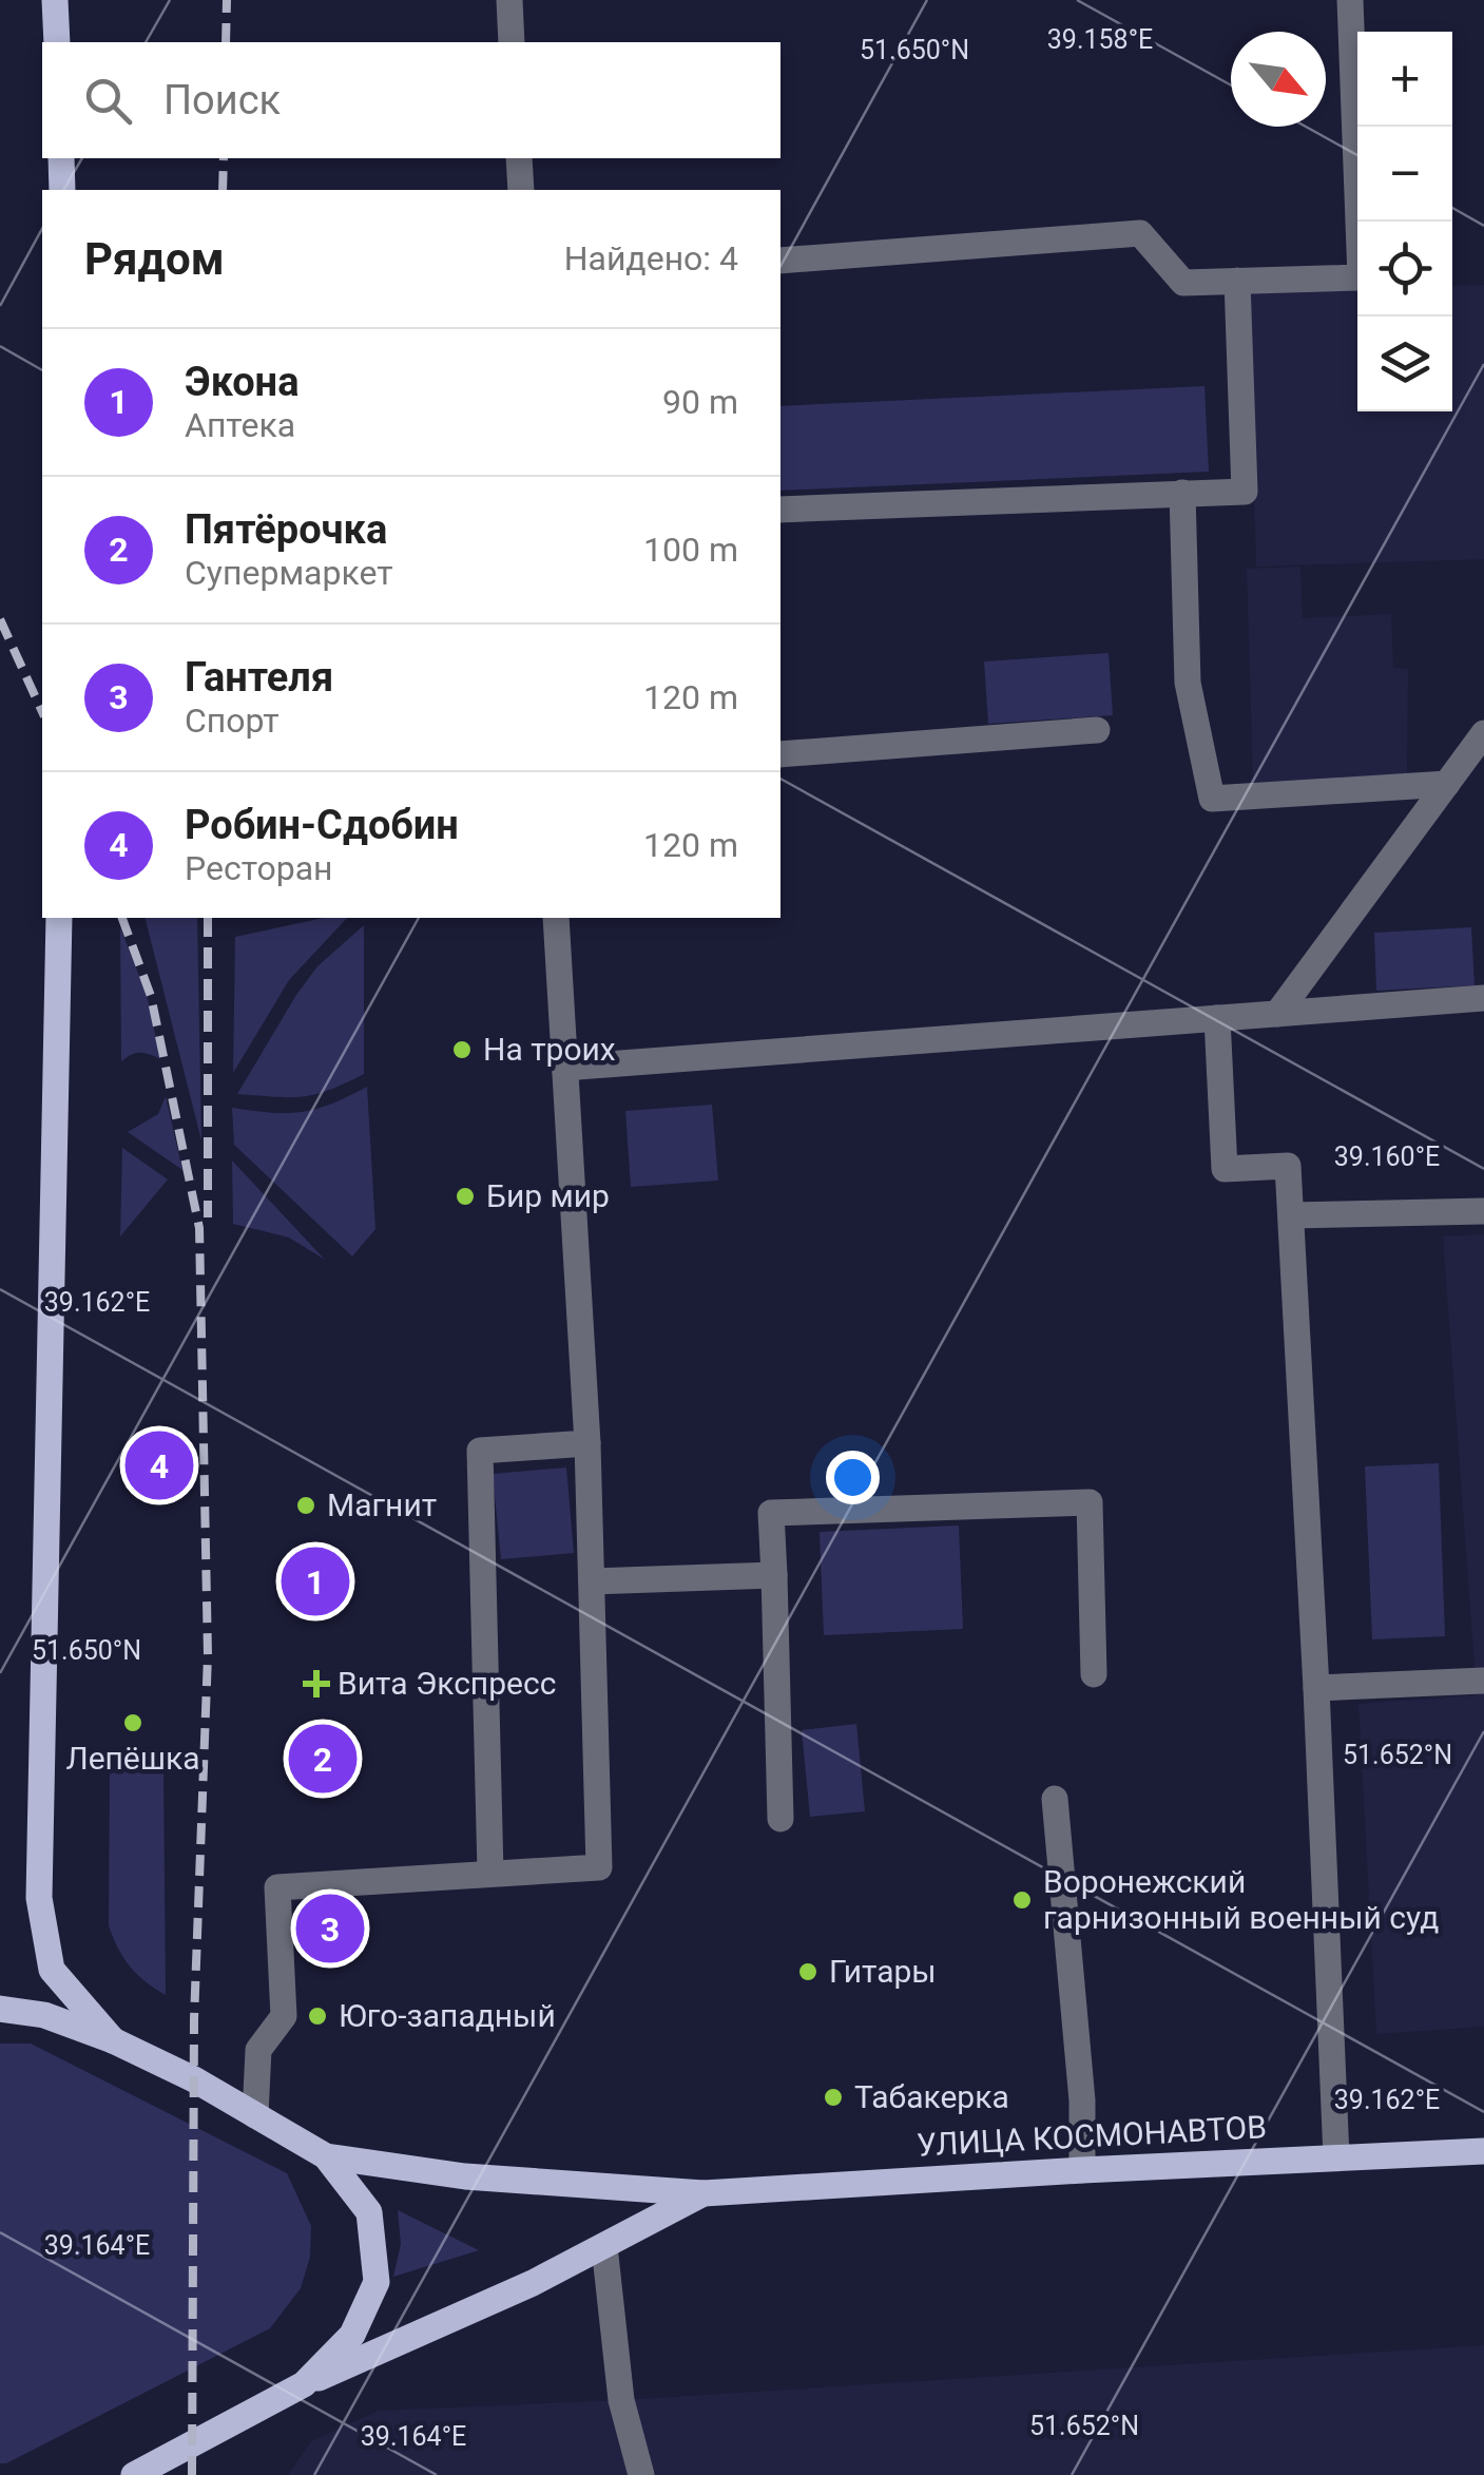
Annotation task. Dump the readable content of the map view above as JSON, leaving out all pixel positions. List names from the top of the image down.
{
  "streets": {
    "main road": ["УЛИЦА КОСМОНАВТОВ"]
  },
  "places": {
    "other": [
      "На троих",
      "Бир мир",
      "Магнит",
      "Лепёшка",
      "Воронежский гарнизонный военный суд",
      "Гитары",
      "Юго-западный",
      "Табакерка"
    ],
    "health": ["Вита Экспресс"]
  },
  "north": "bottom right",
  "page": {
    "map_buttons": ["+", "−"],
    "search": "Поиск",
    "heading": ["Рядом", "Найдено: 4"],
    "list": [
      {
        "mark": "1",
        "name": "Экона",
        "note": "Аптека",
        "value": "90 m"
      },
      {
        "mark": "2",
        "name": "Пятёрочка",
        "note": "Супермаркет",
        "value": "100 m"
      },
      {
        "mark": "3",
        "name": "Гантеля",
        "note": "Спорт",
        "value": "120 m"
      },
      {
        "mark": "4",
        "name": "Робин-Сдобин",
        "note": "Ресторан",
        "value": "120 m"
      }
    ],
    "pins": [
      "4",
      "1",
      "2",
      "3"
    ]
  },
  "coordinates": [
    "39.158°E",
    "51.650°N",
    "39.160°E",
    "39.162°E",
    "51.652°N",
    "39.164°E"
  ]
}
